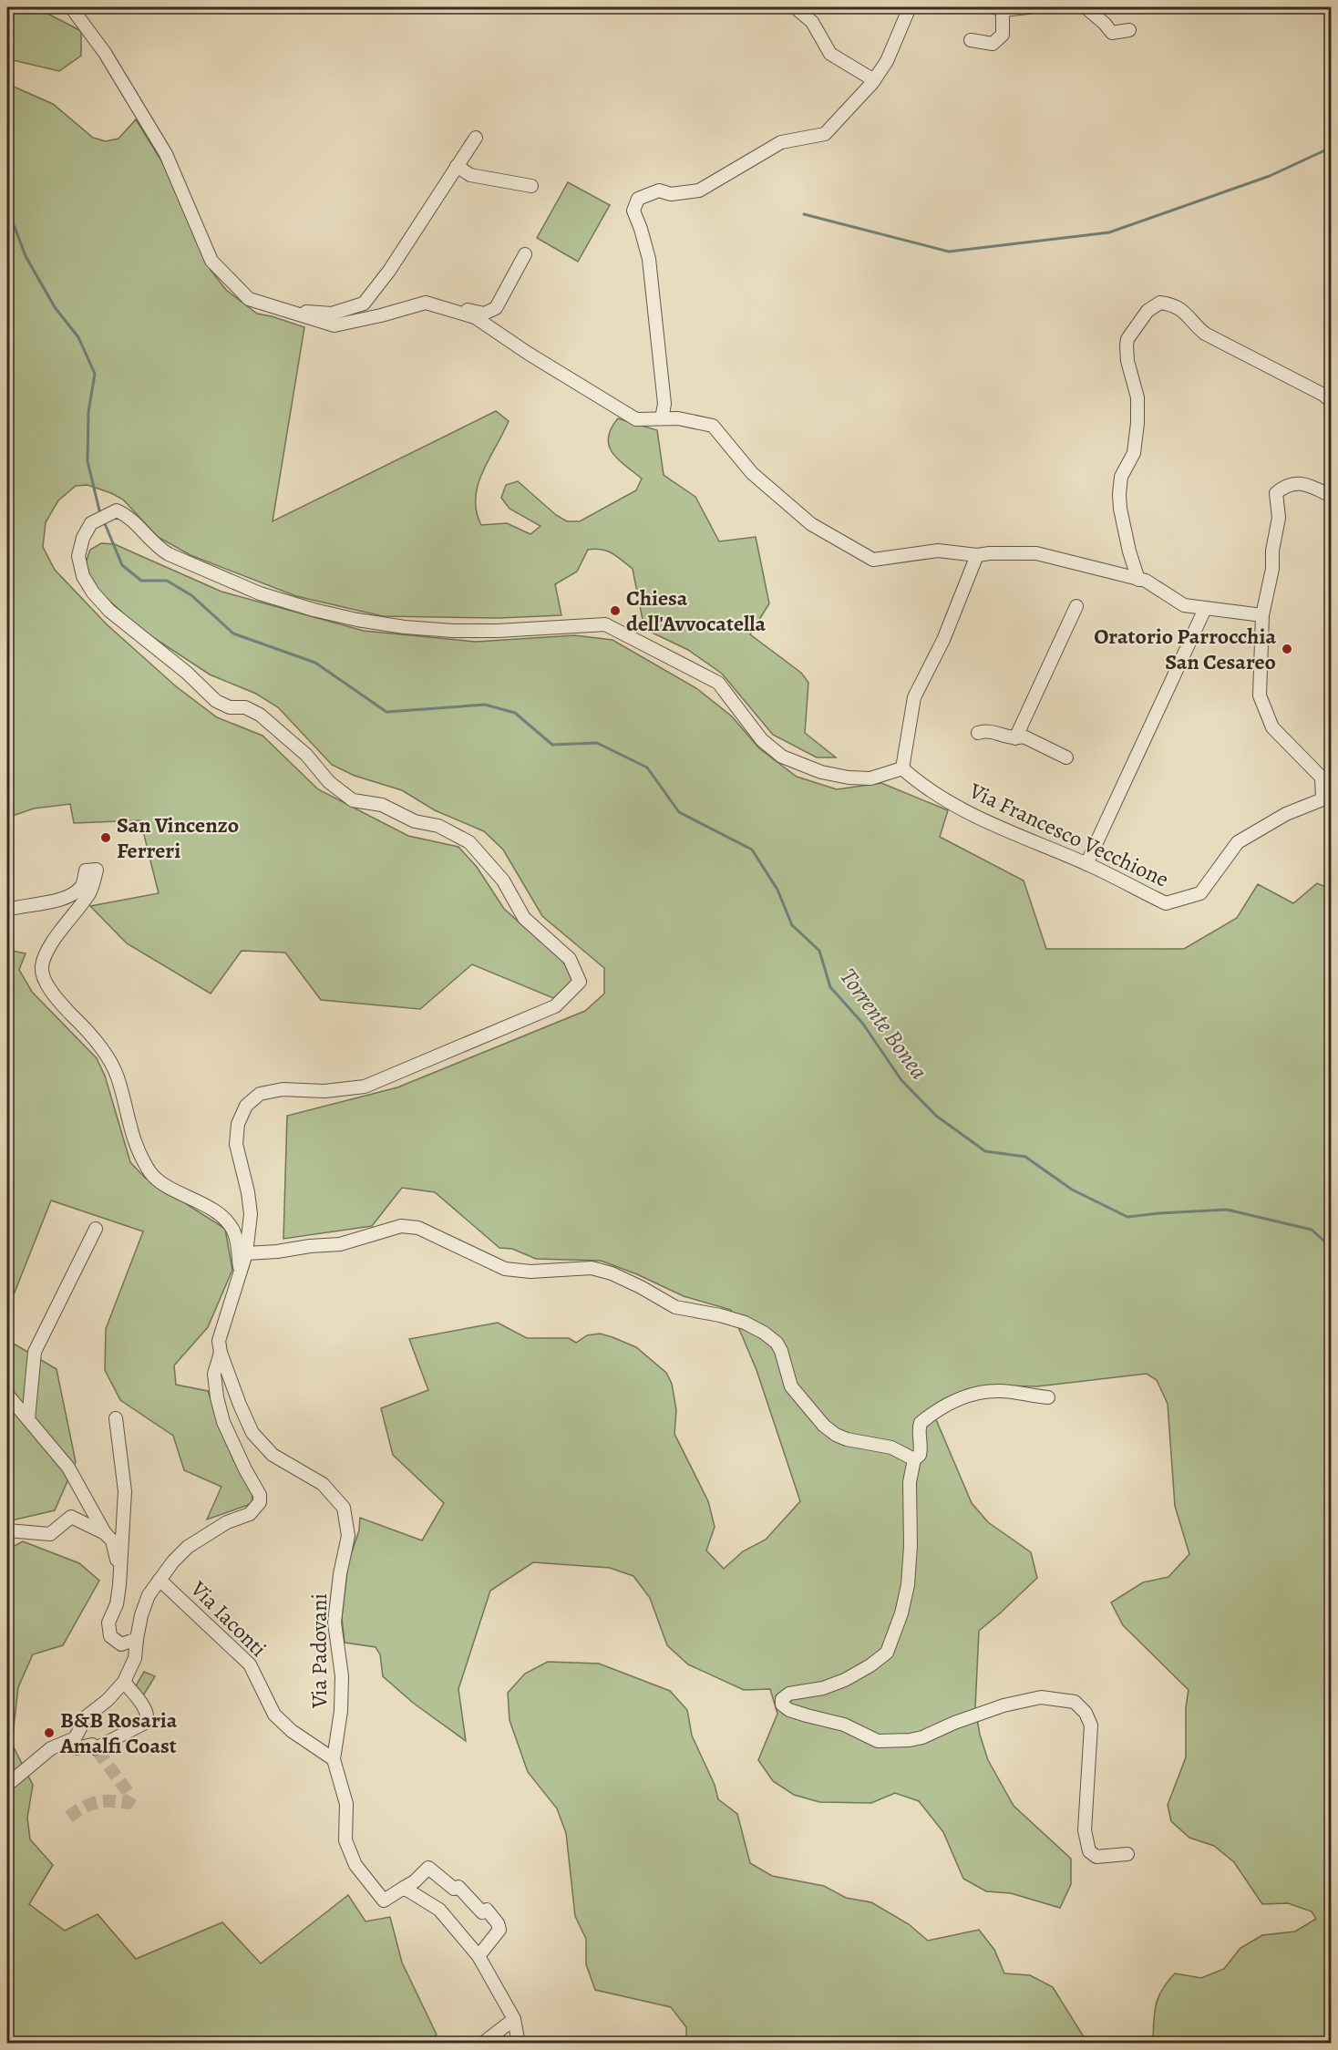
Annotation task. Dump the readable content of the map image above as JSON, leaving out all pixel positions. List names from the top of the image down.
{
  "streets": {
    "street": ["Via Francesco Vecchione", "Via Iaconti", "Via Padovani"]
  },
  "crossings": [
    ["Via Francesco Vecchione", "Via Padovani"],
    ["Via Iaconti", "Via Padovani"]
  ],
  "water": ["Torrente Bonea"],
  "places": [
    "Chiesa dell'Avvocatella",
    "Oratorio Parrocchia San Cesareo",
    "San Vincenzo Ferreri",
    "B&B Rosaria Amalfi Coast"
  ]
}
